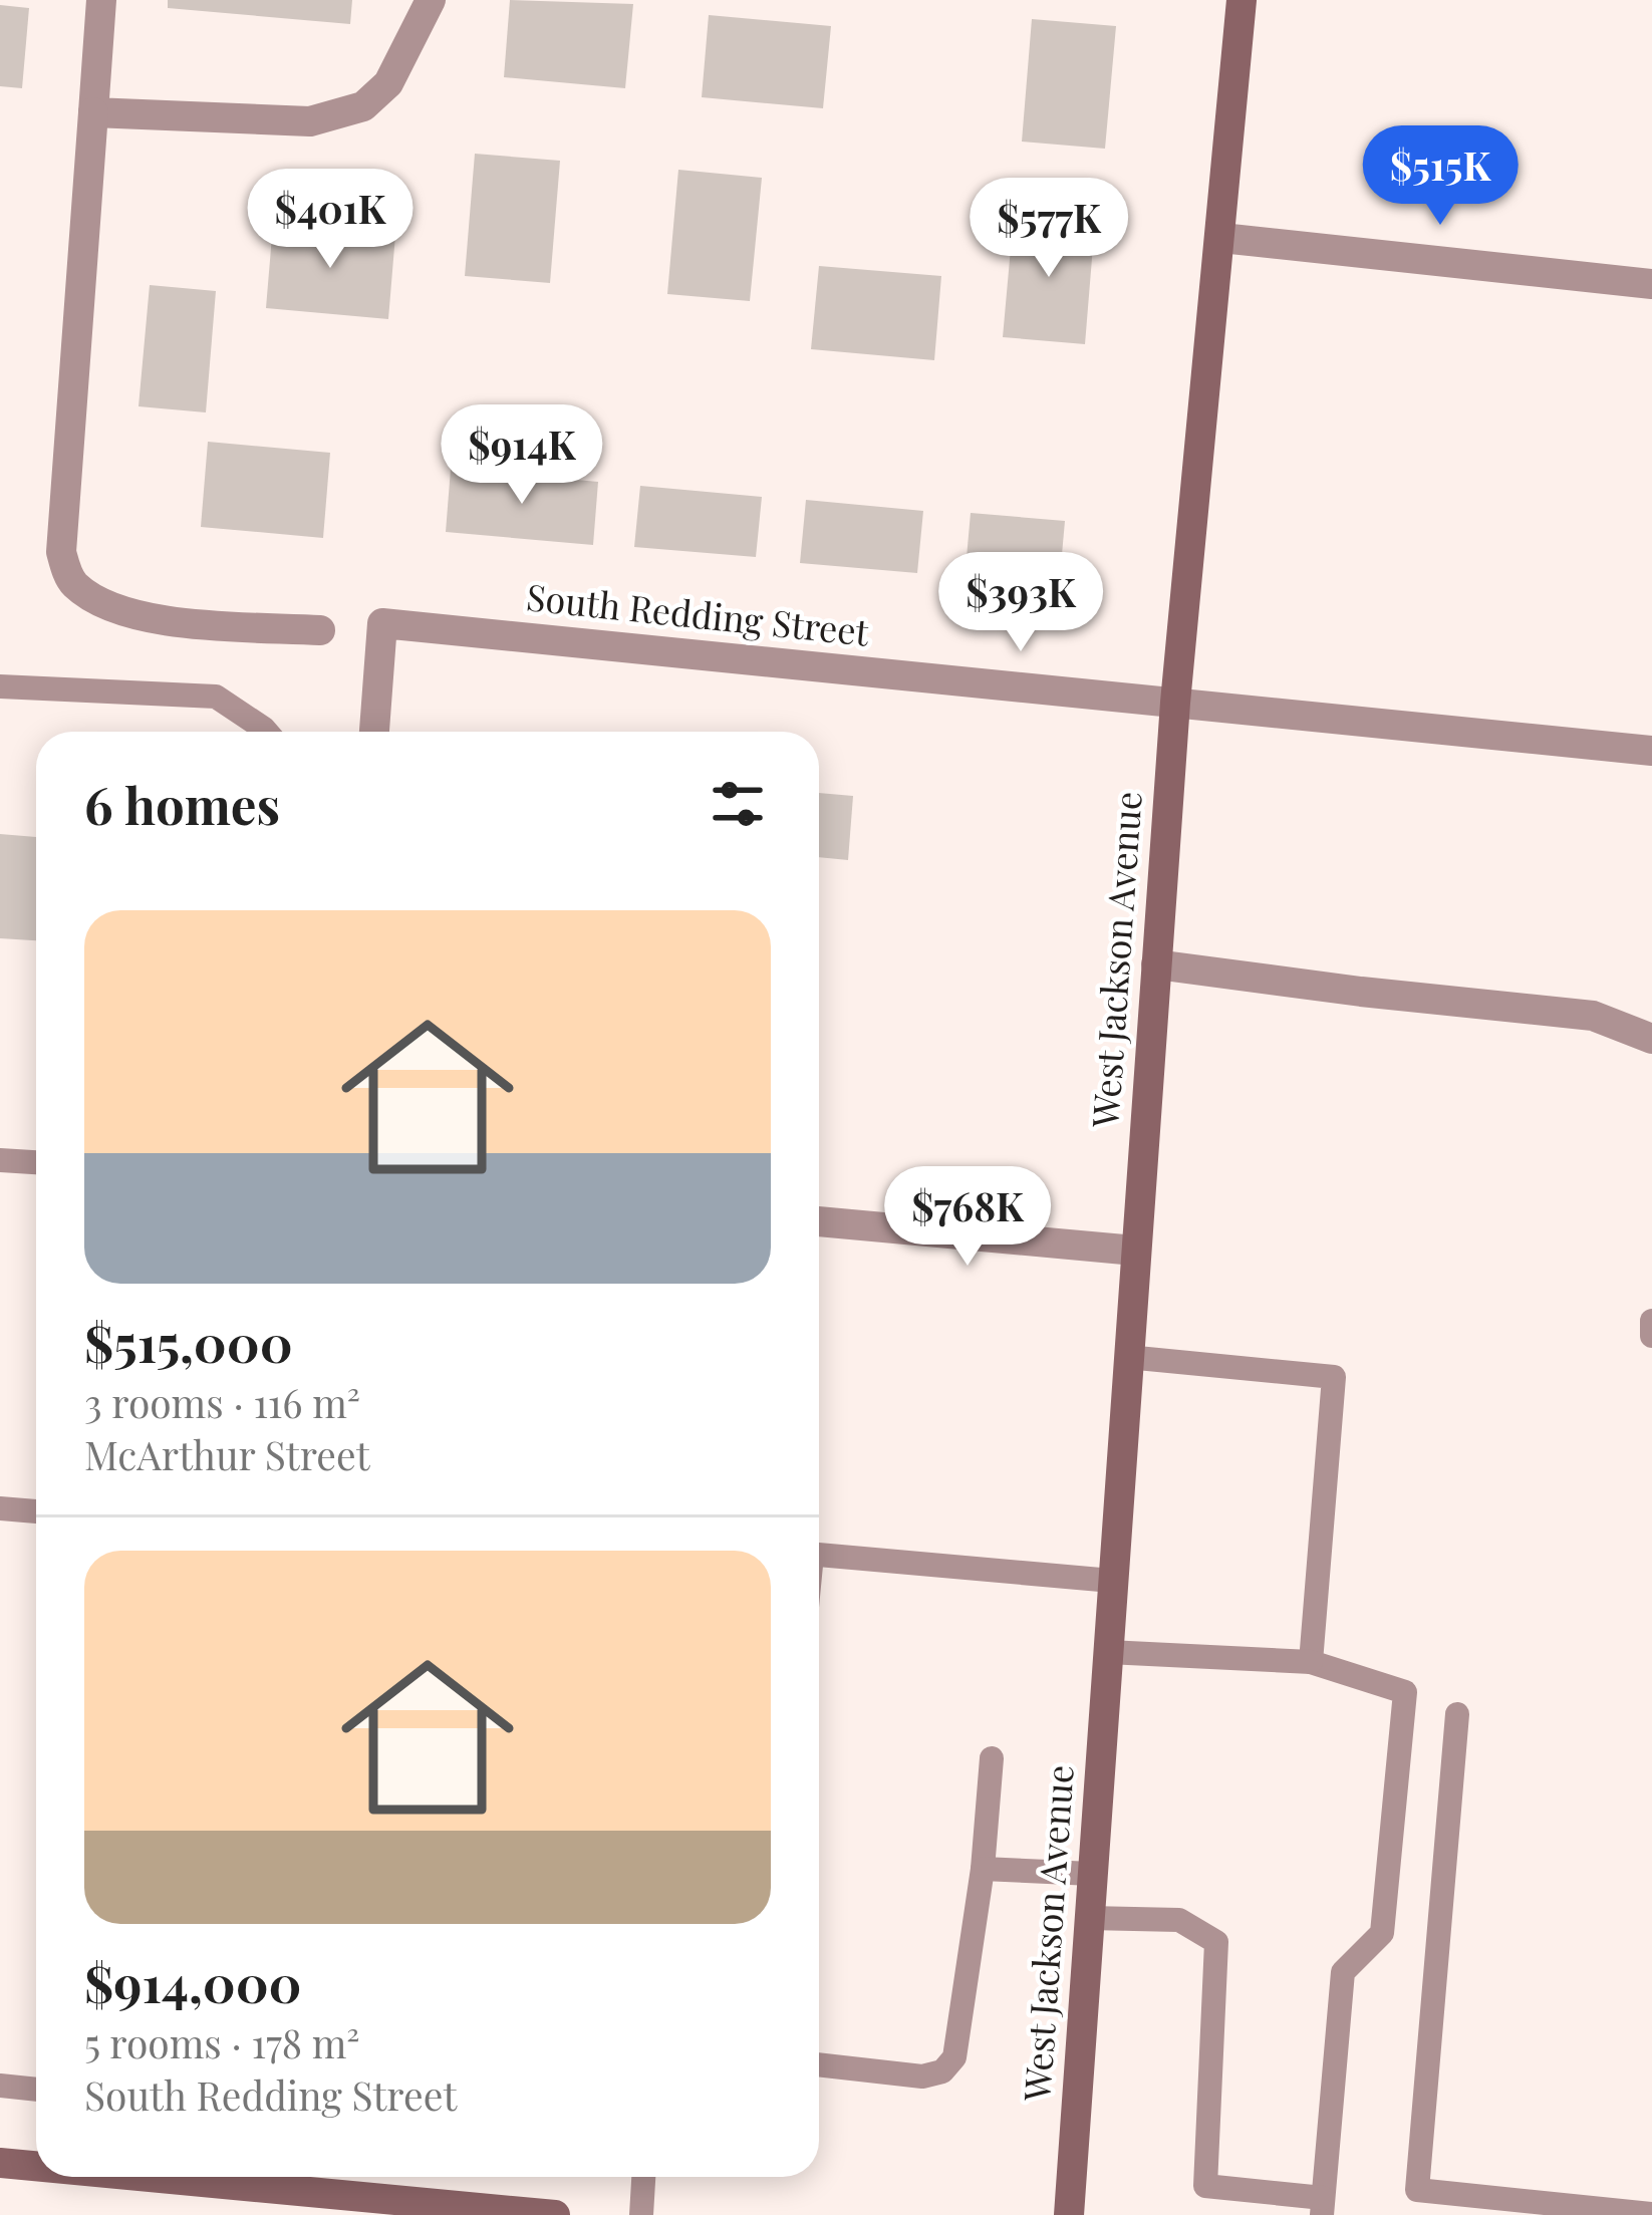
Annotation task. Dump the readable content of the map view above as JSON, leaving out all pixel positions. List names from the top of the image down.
{
  "streets": {
    "street": ["South Redding Street", "West Jackson Avenue"]
  },
  "crossings": [
    ["South Redding Street", "West Jackson Avenue"]
  ],
  "page": {
    "price": [
      "$515K",
      "$401K",
      "$577K",
      "$914K",
      "$393K",
      "$768K"
    ],
    "heading": "6 homes",
    "list": [
      {
        "name": "$515,000",
        "note": "3 rooms · 116 m² · McArthur Street"
      },
      {
        "name": "$914,000",
        "note": "5 rooms · 178 m² · South Redding Street"
      }
    ]
  }
}
